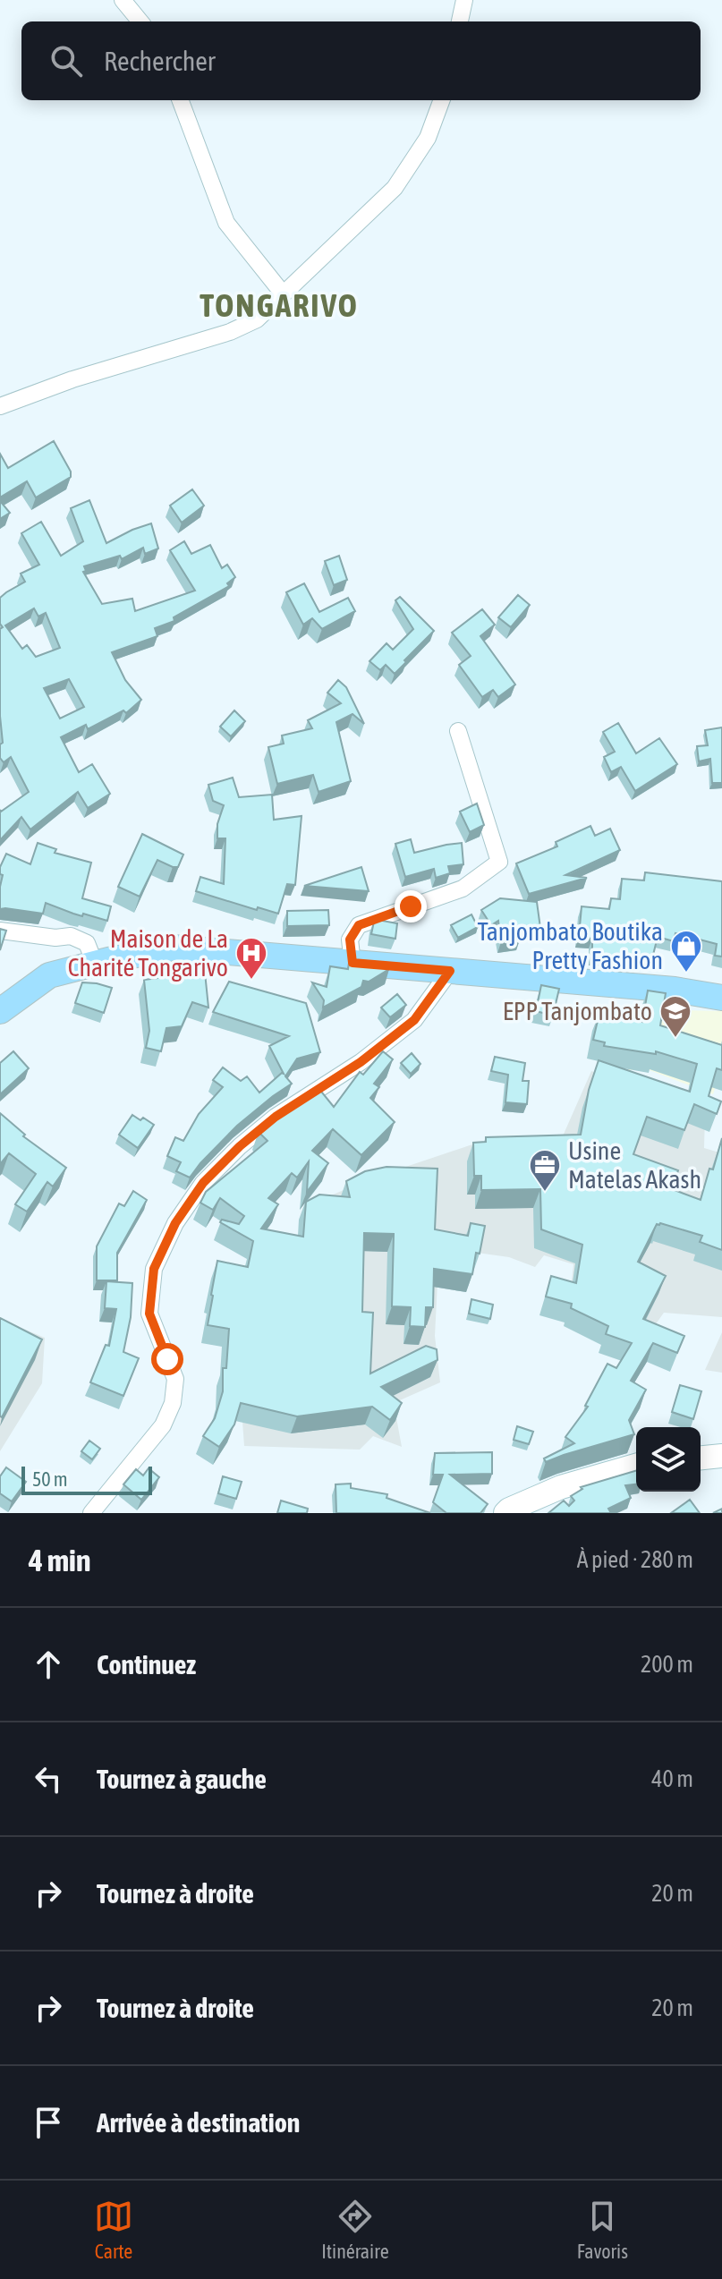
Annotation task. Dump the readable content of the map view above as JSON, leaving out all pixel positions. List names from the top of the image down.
{
  "districts": ["TONGARIVO"],
  "places": {
    "shop": ["Tanjombato Boutika Pretty Fashion"],
    "hospital": ["Maison de La Charité Tongarivo"],
    "school or university": ["EPP Tanjombato"],
    "office": ["Usine Matelas Akash"]
  },
  "scale_bar": "50 m",
  "page": {
    "search": "Rechercher",
    "scale": "50 m",
    "heading": ["4 min", "À pied · 280 m"],
    "list": [
      ["Continuez", "200 m"],
      ["Tournez à gauche", "40 m"],
      ["Tournez à droite", "20 m"],
      ["Tournez à droite", "20 m"],
      "Arrivée à destination"
    ],
    "nav": ["Carte", "Itinéraire", "Favoris"]
  }
}
